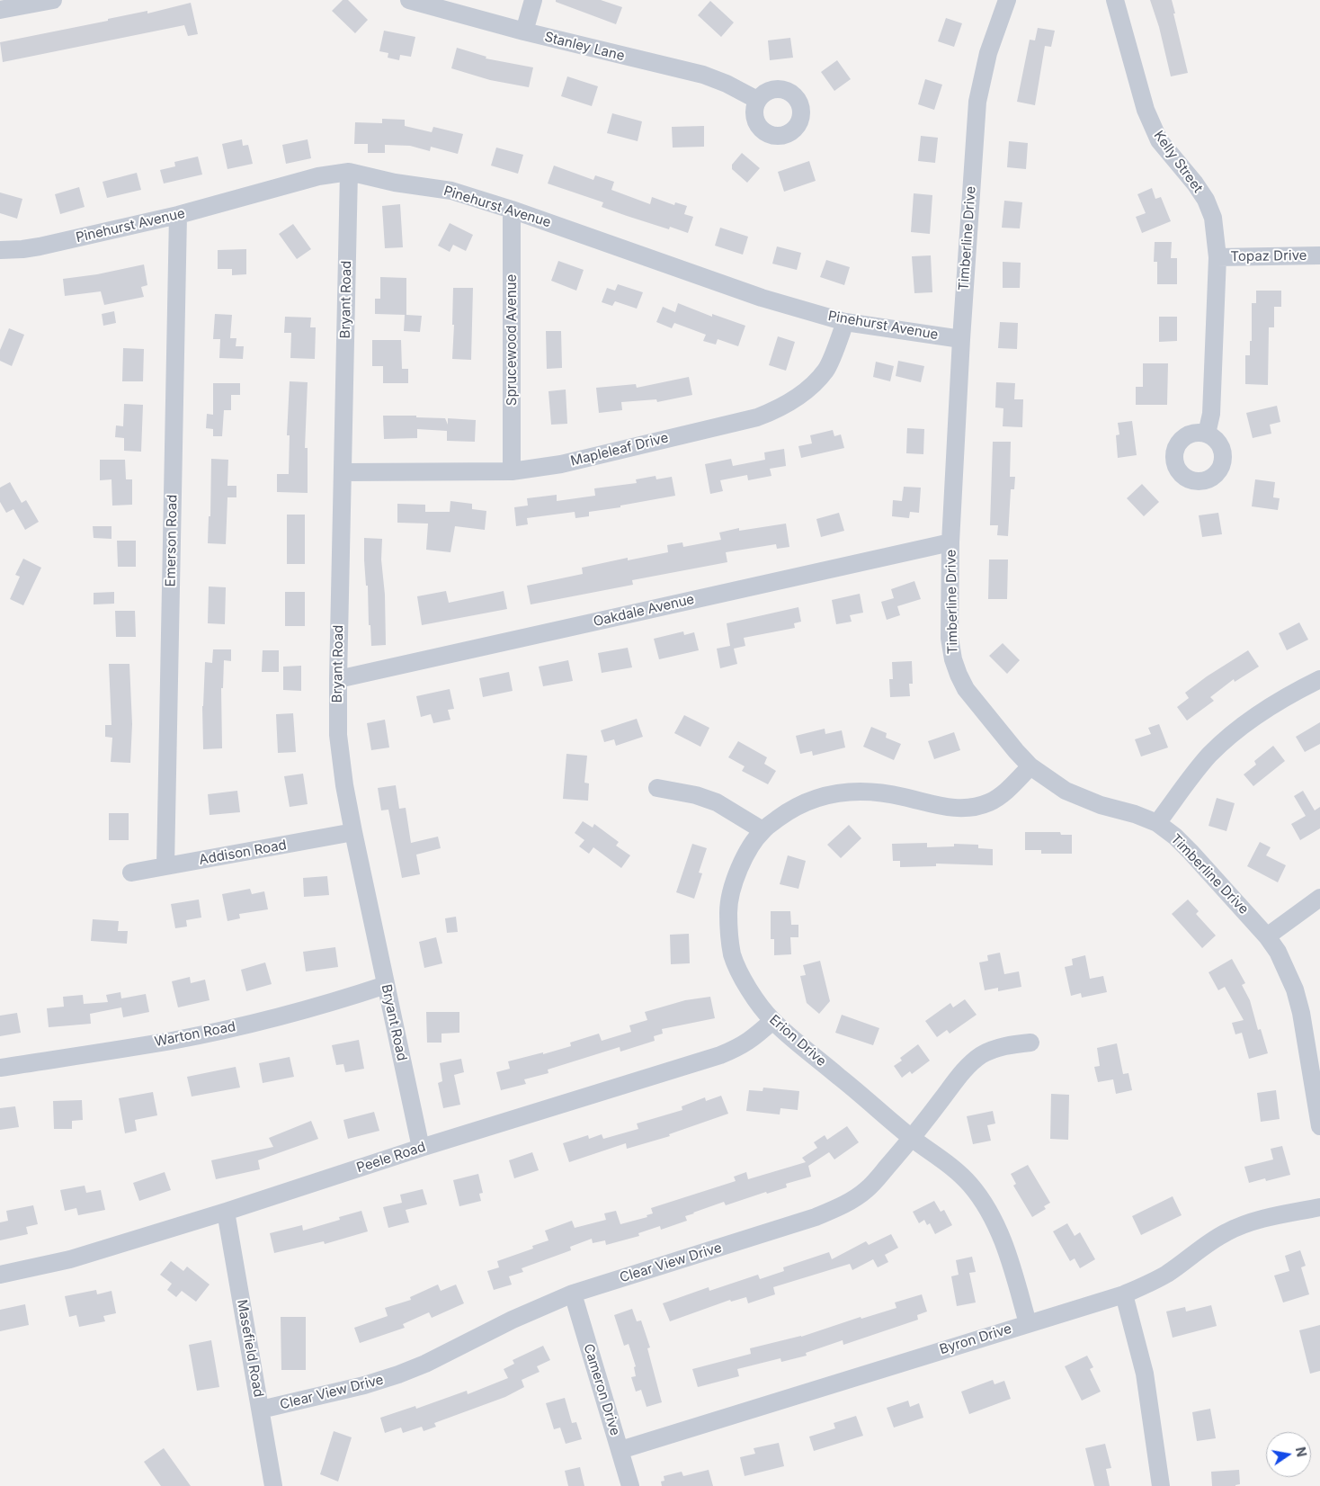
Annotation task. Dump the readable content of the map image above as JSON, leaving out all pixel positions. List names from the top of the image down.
{
  "streets": {
    "street": [
      "Stanley Lane",
      "Kelly Street",
      "Pinehurst Avenue",
      "Timberline Drive",
      "Topaz Drive",
      "Bryant Road",
      "Sprucewood Avenue",
      "Mapleleaf Drive",
      "Emerson Road",
      "Oakdale Avenue",
      "Addison Road",
      "Warton Road",
      "Erion Drive",
      "Peele Road",
      "Clear View Drive",
      "Byron Drive",
      "Masefield Road",
      "Cameron Drive"
    ]
  },
  "crossings": [
    ["Kelly Street", "Topaz Drive"],
    ["Pinehurst Avenue", "Timberline Drive"],
    ["Pinehurst Avenue", "Bryant Road"],
    ["Pinehurst Avenue", "Sprucewood Avenue"],
    ["Pinehurst Avenue", "Mapleleaf Drive"],
    ["Pinehurst Avenue", "Emerson Road"],
    ["Timberline Drive", "Oakdale Avenue"],
    ["Timberline Drive", "Erion Drive"],
    ["Bryant Road", "Mapleleaf Drive"],
    ["Bryant Road", "Oakdale Avenue"],
    ["Bryant Road", "Addison Road"],
    ["Bryant Road", "Warton Road"],
    ["Bryant Road", "Peele Road"],
    ["Sprucewood Avenue", "Mapleleaf Drive"],
    ["Emerson Road", "Addison Road"],
    ["Erion Drive", "Peele Road"],
    ["Erion Drive", "Clear View Drive"],
    ["Erion Drive", "Byron Drive"],
    ["Peele Road", "Masefield Road"],
    ["Clear View Drive", "Masefield Road"],
    ["Clear View Drive", "Cameron Drive"],
    ["Byron Drive", "Cameron Drive"]
  ],
  "north": "right"
}
